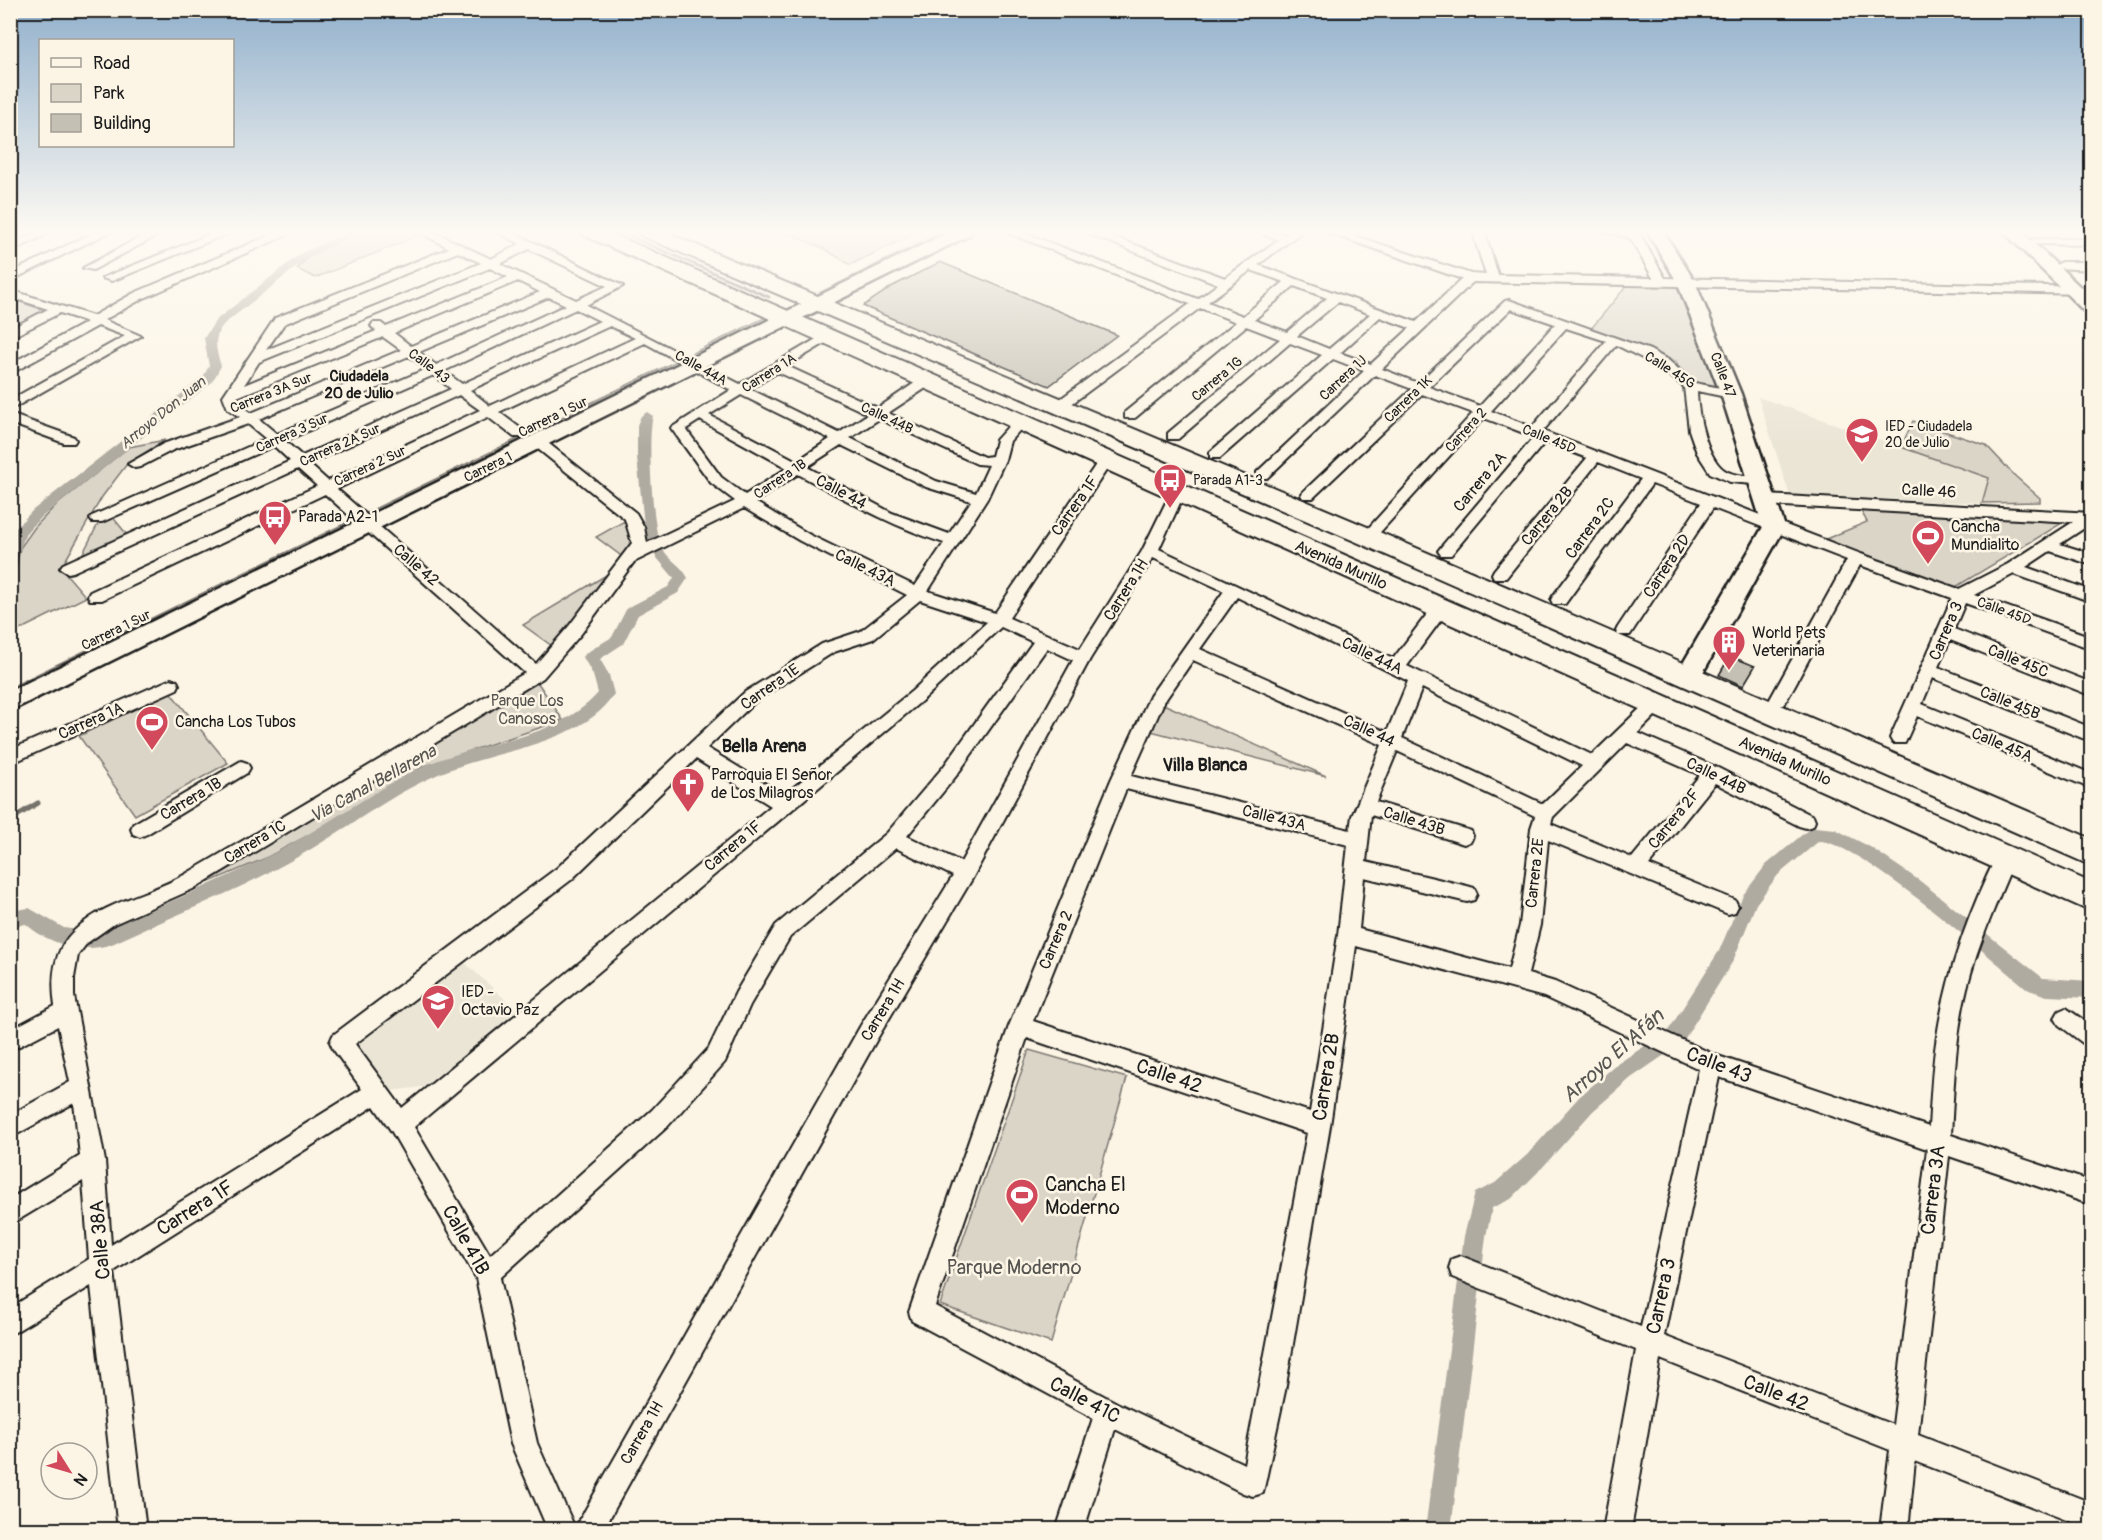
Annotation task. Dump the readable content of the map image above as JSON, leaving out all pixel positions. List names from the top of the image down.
{
  "streets": {
    "main road": ["Avenida Murillo"],
    "street": [
      "Calle 43",
      "Calle 44A",
      "Calle 45G",
      "Carrera 1A",
      "Calle 47",
      "Carrera 1J",
      "Carrera 1G",
      "Carrera 3A Sur",
      "Carrera 1K",
      "Carrera 1 Sur",
      "Calle 44B",
      "Carrera 2",
      "Carrera 3 Sur",
      "Calle 45D",
      "Carrera 2A Sur",
      "Carrera 2 Sur",
      "Carrera 1",
      "Carrera 1B",
      "Carrera 2A",
      "Calle 46",
      "Calle 44",
      "Carrera 1F",
      "Carrera 2B",
      "Carrera 2C",
      "Calle 42",
      "Carrera 2D",
      "Calle 43A",
      "Carrera 1H",
      "Carrera 3",
      "Calle 45C",
      "Carrera 1E",
      "Calle 45B",
      "Calle 45A",
      "Carrera 2F",
      "Calle 43B",
      "Carrera 1C",
      "Carrera 2E",
      "Carrera 3A",
      "Calle 38A",
      "Calle 41B",
      "Calle 41C"
    ]
  },
  "crossings": [
    ["Calle 43", "Carrera 3A Sur"],
    ["Calle 43", "Carrera 3 Sur"],
    ["Calle 43", "Carrera 2A Sur"],
    ["Calle 43", "Carrera 2 Sur"],
    ["Calle 43", "Carrera 1"],
    ["Calle 43", "Carrera 1B"],
    ["Calle 43", "Carrera 2B"],
    ["Calle 43", "Carrera 3"],
    ["Calle 43", "Carrera 1C"],
    ["Calle 43", "Carrera 2E"],
    ["Calle 43", "Carrera 3A"],
    ["Calle 44A", "Carrera 1A"],
    ["Calle 44A", "Carrera 2"],
    ["Calle 44A", "Carrera 3 Sur"],
    ["Calle 44A", "Carrera 2A Sur"],
    ["Calle 44A", "Carrera 2 Sur"],
    ["Calle 44A", "Carrera 1"],
    ["Calle 44A", "Carrera 1B"],
    ["Calle 44A", "Carrera 2B"],
    ["Calle 44A", "Carrera 1H"],
    ["Calle 44A", "Carrera 1E"],
    ["Calle 45G", "Calle 47"],
    ["Calle 45G", "Carrera 1K"],
    ["Calle 45G", "Carrera 2"],
    ["Calle 45G", "Carrera 2A"],
    ["Calle 45G", "Calle 46"],
    ["Carrera 1A", "Calle 44B"],
    ["Carrera 1A", "Calle 44"],
    ["Carrera 1A", "Avenida Murillo"],
    ["Carrera 1A", "Calle 43A"],
    ["Calle 47", "Calle 45D"],
    ["Calle 47", "Calle 46"],
    ["Carrera 1J", "Calle 45D"],
    ["Carrera 1G", "Calle 45D"],
    ["Carrera 3A Sur", "Calle 42"],
    ["Carrera 1K", "Calle 45D"],
    ["Carrera 1 Sur", "Carrera 1"],
    ["Carrera 1 Sur", "Calle 42"],
    ["Calle 44B", "Carrera 1B"],
    ["Calle 44B", "Carrera 1E"],
    ["Calle 44B", "Carrera 2F"],
    ["Carrera 2", "Calle 45D"],
    ["Carrera 2", "Calle 44"],
    ["Carrera 2", "Calle 42"],
    ["Carrera 2", "Calle 43A"],
    ["Carrera 2", "Calle 41C"],
    ["Carrera 3 Sur", "Calle 42"],
    ["Calle 45D", "Carrera 2A"],
    ["Calle 45D", "Carrera 2B"],
    ["Calle 45D", "Carrera 2C"],
    ["Calle 45D", "Carrera 2D"],
    ["Calle 45D", "Carrera 3"],
    ["Carrera 2A Sur", "Calle 42"],
    ["Carrera 2 Sur", "Calle 42"],
    ["Carrera 1", "Calle 42"],
    ["Carrera 1", "Avenida Murillo"],
    ["Carrera 1B", "Calle 44"],
    ["Carrera 1B", "Avenida Murillo"],
    ["Carrera 1B", "Calle 43A"],
    ["Carrera 1B", "Carrera 1C"],
    ["Calle 46", "Carrera 3"],
    ["Calle 44", "Carrera 2B"],
    ["Calle 44", "Carrera 1E"],
    ["Calle 44", "Carrera 2E"],
    ["Carrera 1F", "Avenida Murillo"],
    ["Carrera 1F", "Calle 43A"],
    ["Carrera 1F", "Calle 38A"],
    ["Carrera 1F", "Calle 41B"],
    ["Carrera 2B", "Calle 42"],
    ["Carrera 2B", "Calle 43A"],
    ["Carrera 2B", "Calle 43B"],
    ["Carrera 2B", "Calle 41C"],
    ["Calle 42", "Carrera 3"],
    ["Calle 42", "Carrera 1C"],
    ["Calle 42", "Carrera 3A"],
    ["Avenida Murillo", "Carrera 1H"],
    ["Avenida Murillo", "Carrera 1E"],
    ["Avenida Murillo", "Carrera 3A"],
    ["Calle 43A", "Carrera 1H"],
    ["Calle 43A", "Carrera 1E"],
    ["Carrera 3", "Calle 45C"],
    ["Carrera 3", "Calle 45B"],
    ["Carrera 3", "Calle 45A"],
    ["Carrera 1E", "Calle 41B"],
    ["Carrera 1C", "Calle 38A"]
  ],
  "districts": ["Ciudadela 20 de Julio", "Bella Arena", "Villa Blanca"],
  "water": ["Arroyo Don Juan", "Via Canal Bellarena", "Arroyo El Afán"],
  "parks": ["Parque Los Canosos", "Parque Moderno"],
  "places": {
    "school or university": ["IED - Ciudadela 20 de Julio", "IED - Octavio Paz"],
    "bus stop": ["Parada A1-3", "Parada A2-1"],
    "sports": ["Cancha Mundialito", "Cancha Los Tubos", "Cancha El Moderno"],
    "building": ["World Pets Veterinaria"],
    "church": ["Parroquia El Señor de Los Milagros"]
  },
  "legend": ["Road", "Park", "Building"],
  "north": "bottom right"
}
